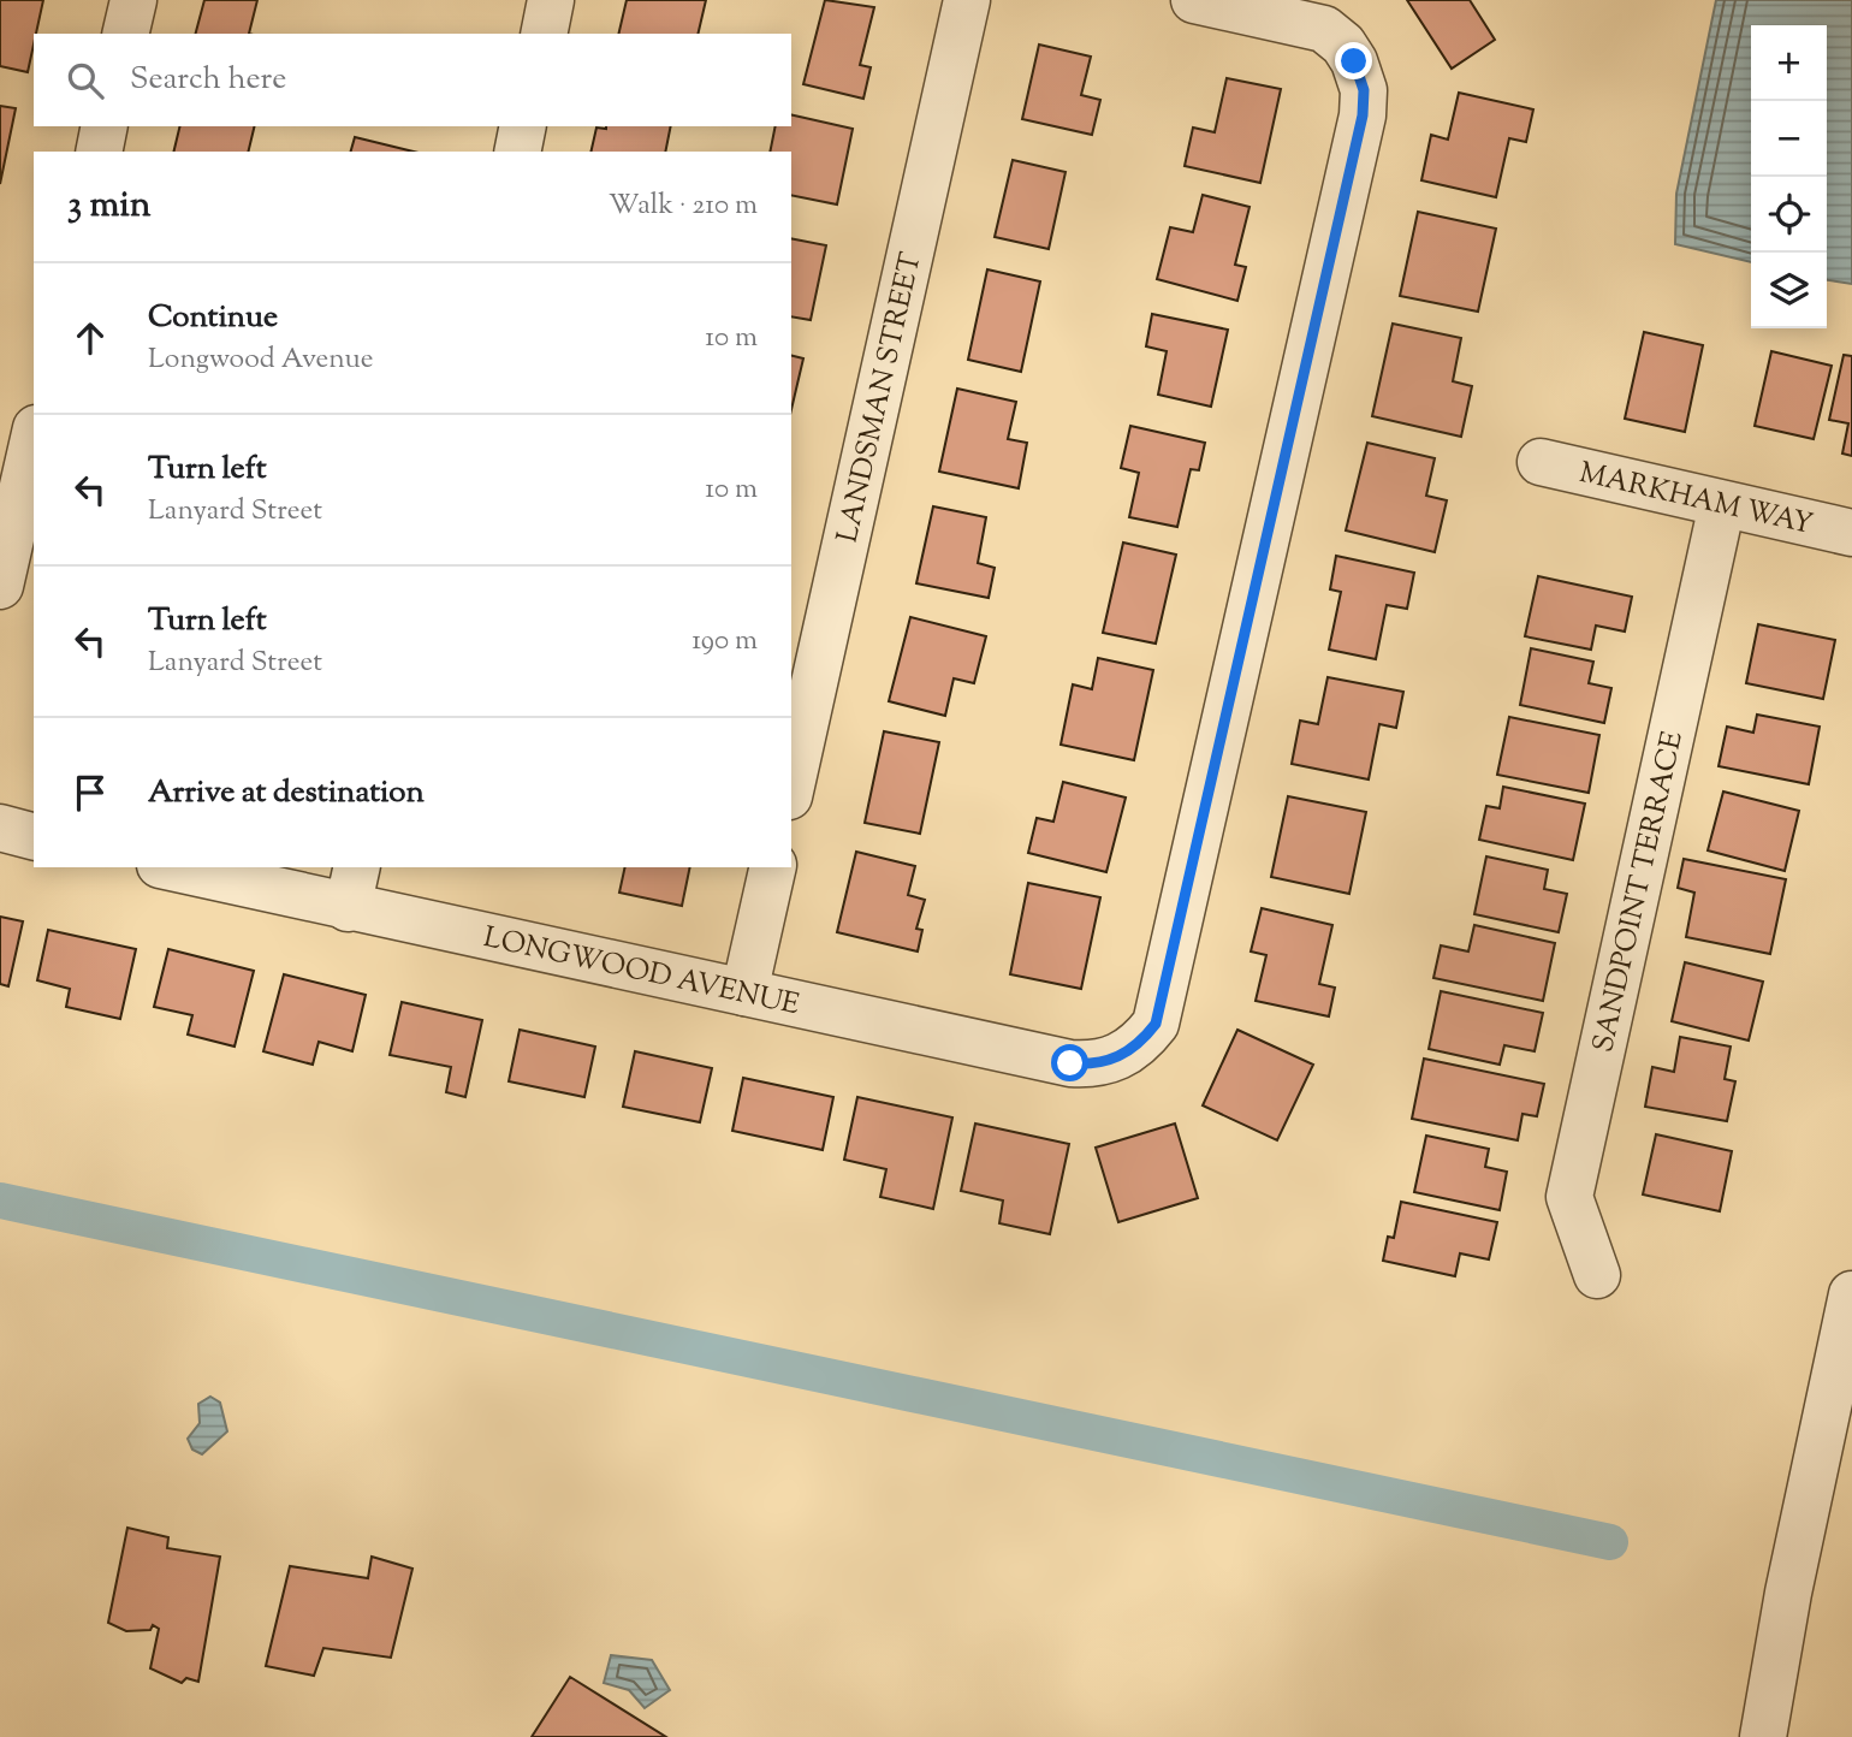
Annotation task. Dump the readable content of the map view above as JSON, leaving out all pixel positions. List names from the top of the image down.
{
  "streets": {
    "street": [
      "LANDSMAN STREET",
      "MARKHAM WAY",
      "SANDPOINT TERRACE",
      "LONGWOOD AVENUE"
    ]
  },
  "crossings": [
    ["MARKHAM WAY", "SANDPOINT TERRACE"]
  ],
  "page": {
    "map_buttons": ["+", "−"],
    "search": "Search here",
    "heading": ["3 min", "Walk · 210 m"],
    "list": [
      ["Continue", "Longwood Avenue", "10 m"],
      ["Turn left", "Lanyard Street", "10 m"],
      ["Turn left", "Lanyard Street", "190 m"],
      "Arrive at destination"
    ]
  }
}
